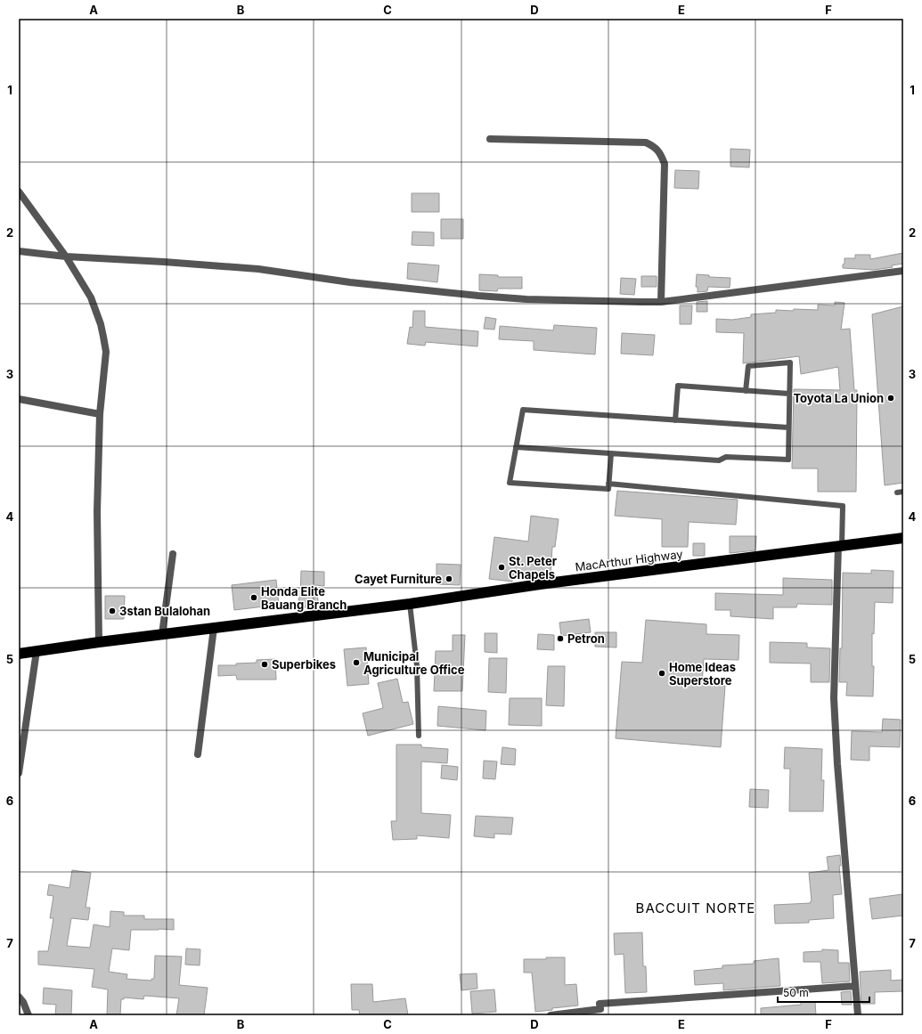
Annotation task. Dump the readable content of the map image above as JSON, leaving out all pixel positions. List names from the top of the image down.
{
  "streets": {
    "highway": ["MacArthur Highway"]
  },
  "districts": ["BACCUIT NORTE"],
  "places": [
    "Toyota La Union",
    "St. Peter Chapels",
    "Cayet Furniture",
    "Honda Elite Bauang Branch",
    "3stan Bulalohan",
    "Petron",
    "Municipal Agriculture Office",
    "Superbikes",
    "Home Ideas Superstore"
  ],
  "scale_bar": "50 m",
  "grid": {
    "columns": [
      "A",
      "B",
      "C",
      "D",
      "E",
      "F"
    ],
    "rows": [
      "1",
      "2",
      "3",
      "4",
      "5",
      "6",
      "7"
    ]
  }
}
